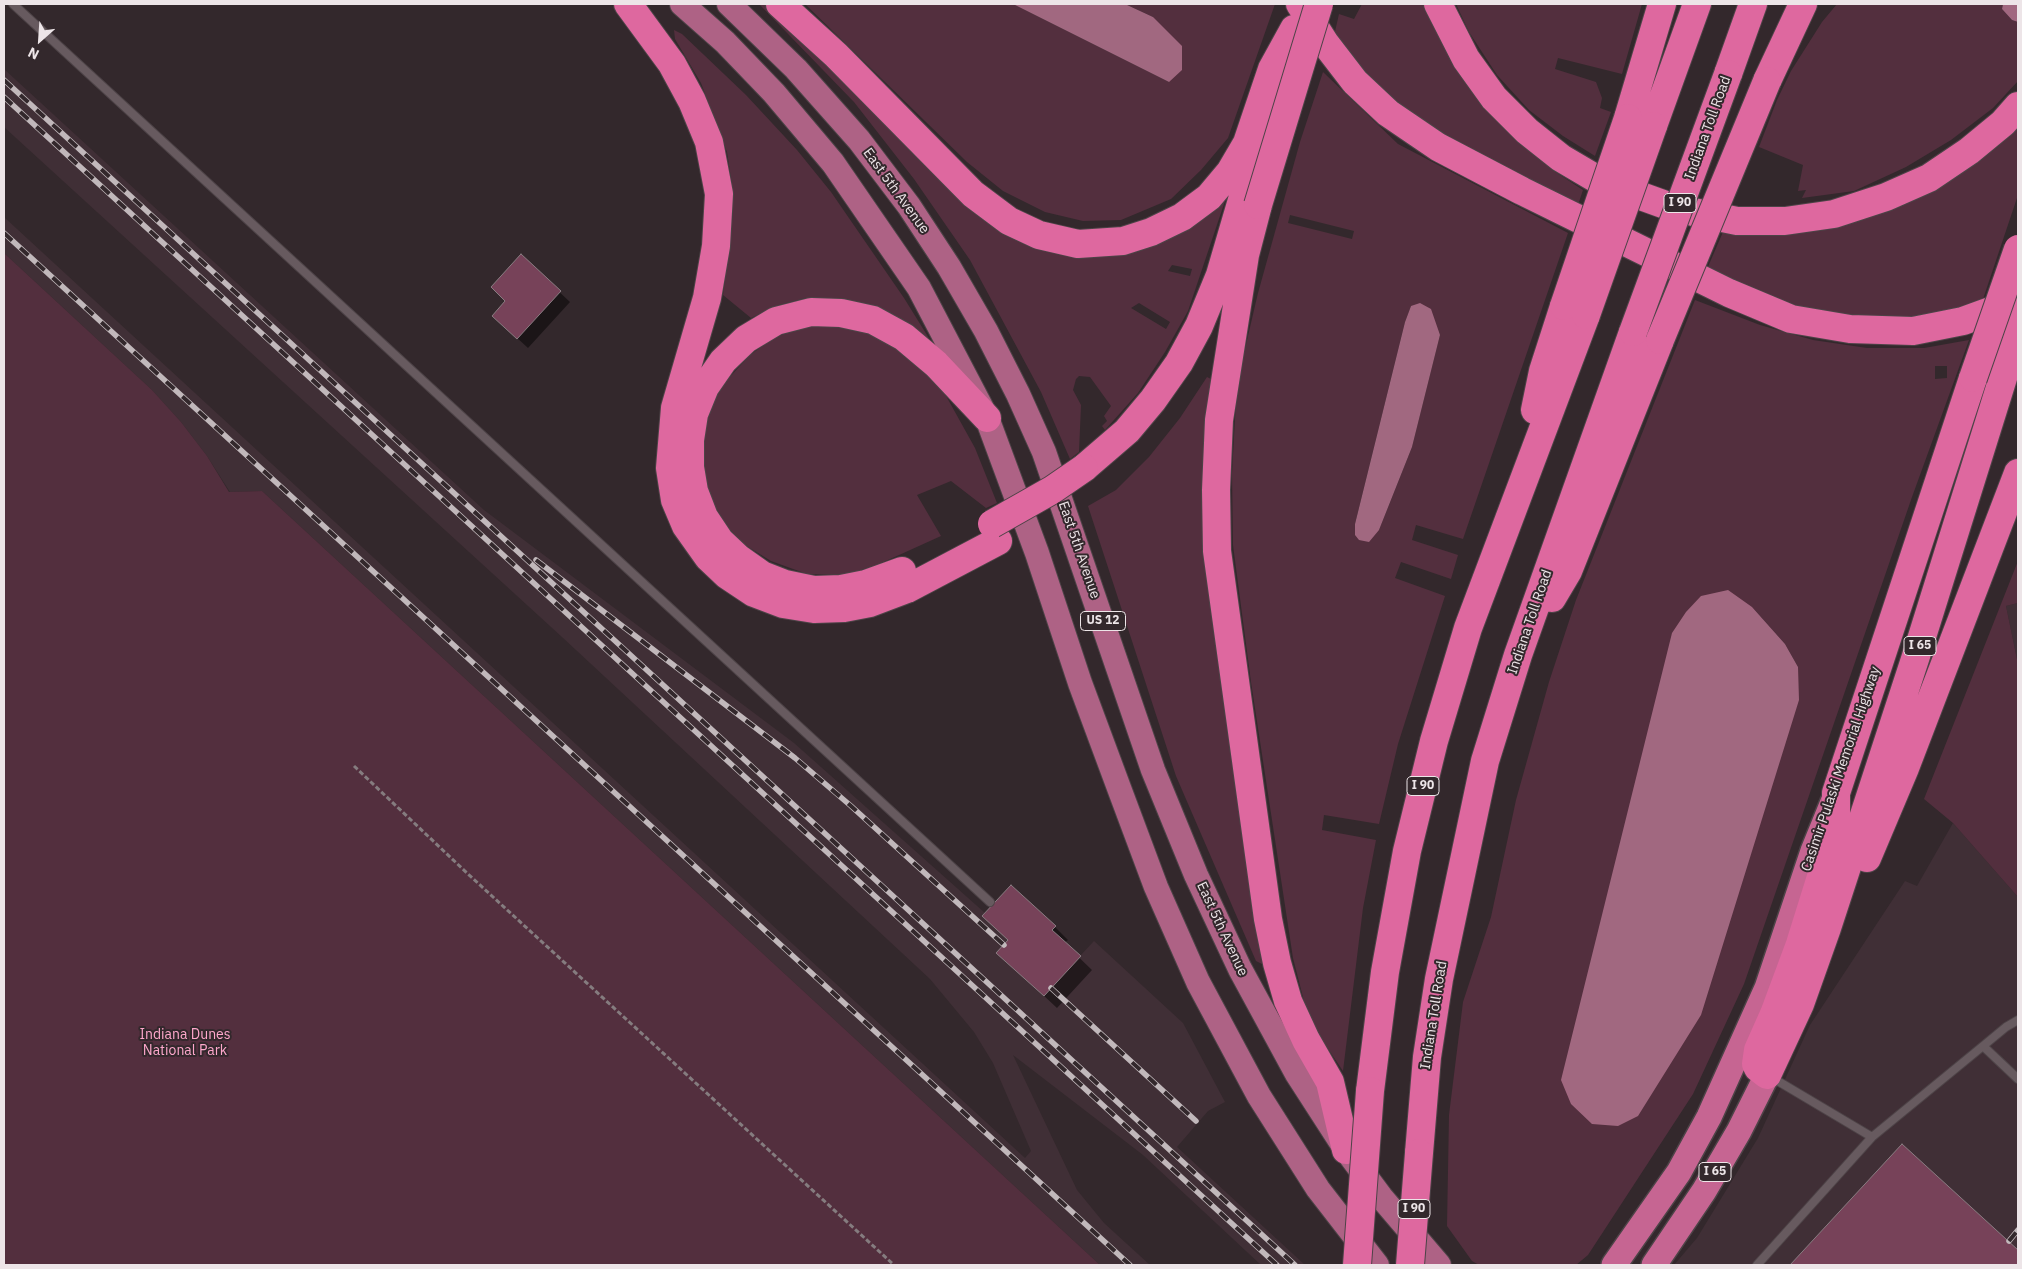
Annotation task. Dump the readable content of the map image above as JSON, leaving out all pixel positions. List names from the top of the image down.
{
  "streets": {
    "highway": [
      "Indiana Toll Road",
      "I 90",
      "I 65",
      "Casimir Pulaski Memorial Highway"
    ],
    "main road": ["East 5th Avenue", "US 12"]
  },
  "parks": ["Indiana Dunes National Park"],
  "north": "bottom left"
}
